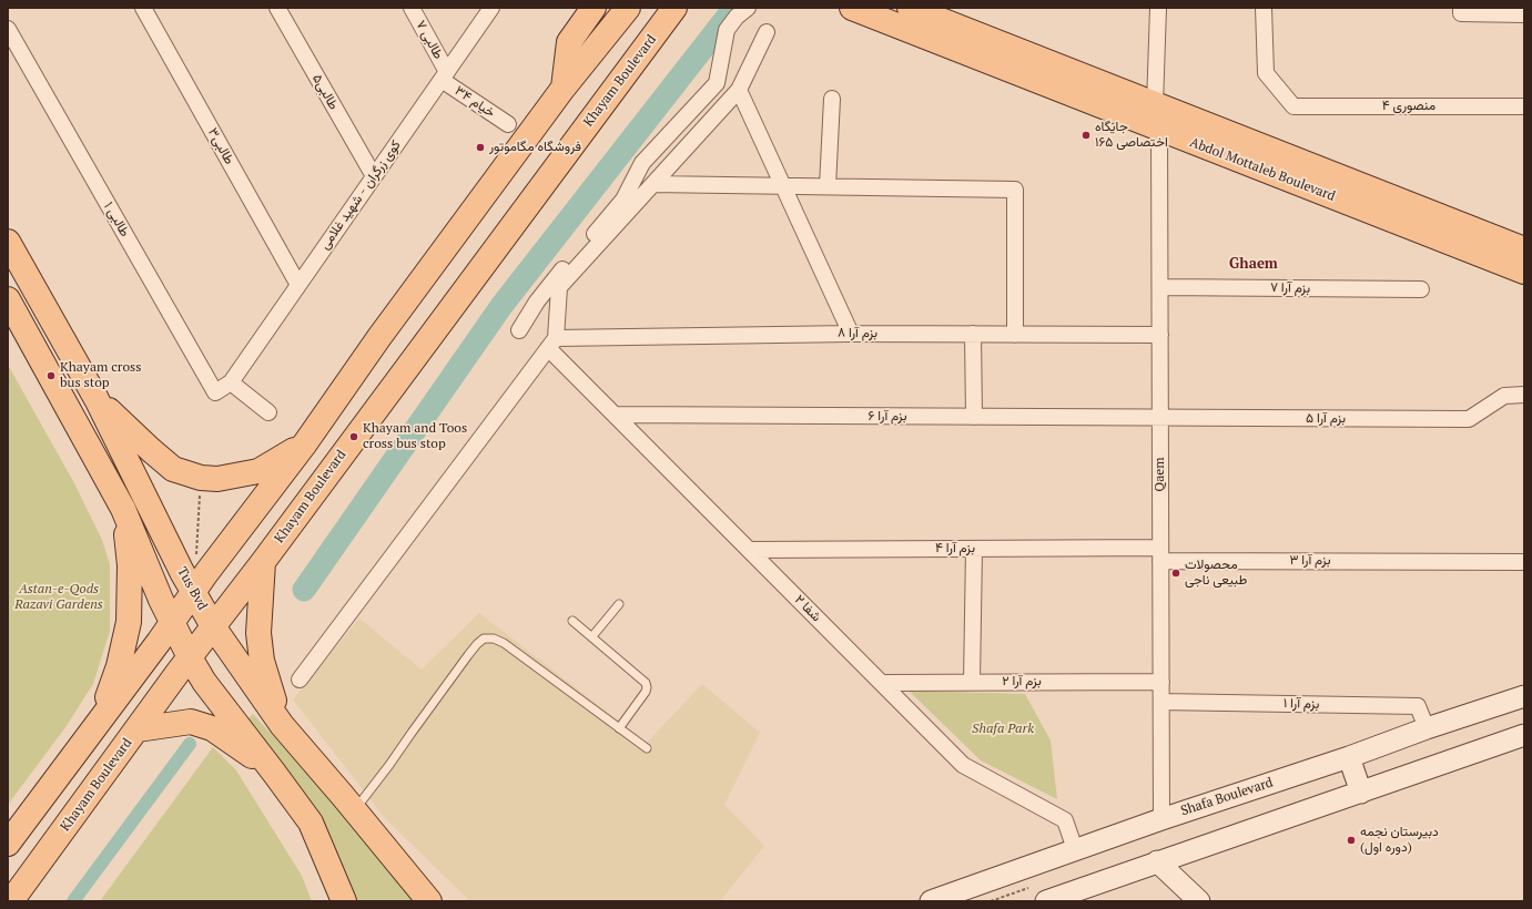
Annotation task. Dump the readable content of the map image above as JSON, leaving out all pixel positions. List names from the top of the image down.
{
  "streets": {
    "main road": ["Khayam Boulevard", "Abdol Mottaleb Boulevard", "Tus Bvd"],
    "street": [
      "طالبی ۷",
      "طالبی۵",
      "خیام ۳۴",
      "منصوری ۴",
      "طالبی۳",
      "کوی زرگران - شهید غلامی",
      "طالبی ۱",
      "بزم آرا ۷",
      "بزم آرا ۸",
      "بزم آرا ۶",
      "بزم آرا ۵",
      "Qaem",
      "بزم آرا ۴",
      "بزم آرا ۳",
      "شفا ۲",
      "بزم آرا ۲",
      "بزم آرا ۱",
      "Shafa Boulevard"
    ]
  },
  "crossings": [
    ["طالبی ۷", "خیام ۳۴"],
    ["طالبی ۷", "کوی زرگران - شهید غلامی"],
    ["Khayam Boulevard", "Tus Bvd"],
    ["طالبی۵", "کوی زرگران - شهید غلامی"],
    ["خیام ۳۴", "کوی زرگران - شهید غلامی"],
    ["طالبی۳", "کوی زرگران - شهید غلامی"],
    ["Abdol Mottaleb Boulevard", "Qaem"],
    ["کوی زرگران - شهید غلامی", "طالبی ۱"],
    ["بزم آرا ۷", "Qaem"],
    ["بزم آرا ۸", "Qaem"],
    ["بزم آرا ۸", "شفا ۲"],
    ["بزم آرا ۶", "بزم آرا ۵"],
    ["بزم آرا ۶", "Qaem"],
    ["بزم آرا ۶", "شفا ۲"],
    ["بزم آرا ۵", "Qaem"],
    ["Qaem", "بزم آرا ۴"],
    ["Qaem", "بزم آرا ۳"],
    ["Qaem", "بزم آرا ۲"],
    ["Qaem", "بزم آرا ۱"],
    ["Qaem", "Shafa Boulevard"],
    ["بزم آرا ۴", "بزم آرا ۳"],
    ["بزم آرا ۴", "شفا ۲"],
    ["شفا ۲", "بزم آرا ۲"],
    ["شفا ۲", "Shafa Boulevard"],
    ["بزم آرا ۱", "Shafa Boulevard"]
  ],
  "districts": ["Ghaem"],
  "parks": ["Astan-e-Qods Razavi Gardens", "Shafa Park"],
  "places": [
    "جایگاه اختصاصی ۱۶۵",
    "فروشگاه مگاموتور",
    "Khayam cross bus stop",
    "Khayam and Toos cross bus stop",
    "محصولات طبیعی ناجی",
    "دبیرستان نجمه (دوره اول)"
  ]
}
